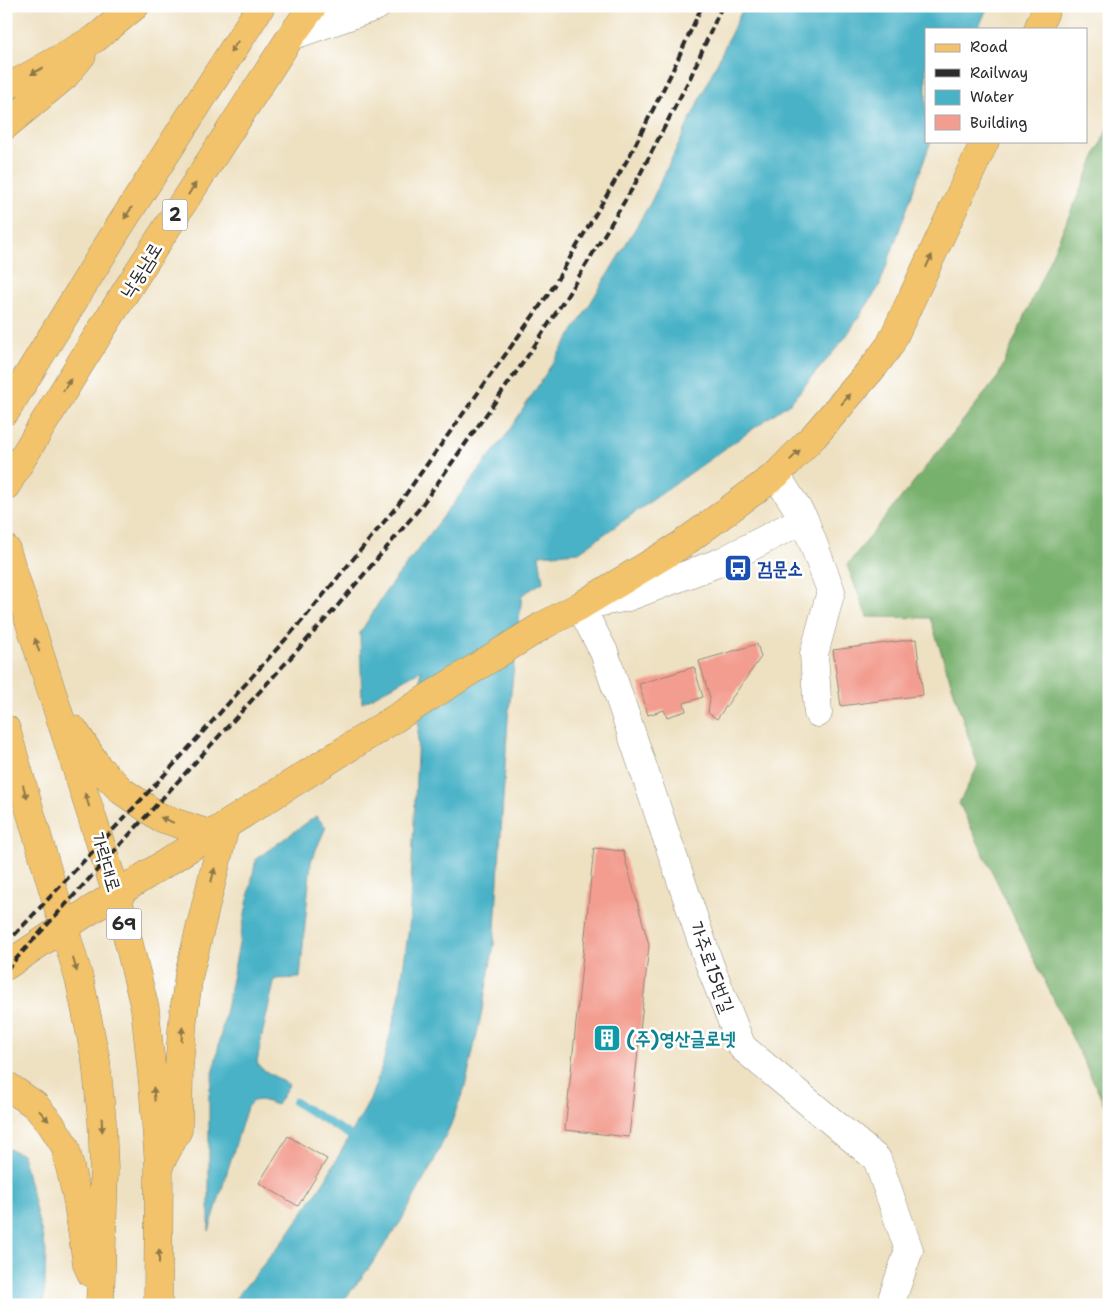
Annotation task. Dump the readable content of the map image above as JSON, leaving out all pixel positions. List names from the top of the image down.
{
  "streets": {
    "main road": [
      "2",
      "낙동남로",
      "가락대로",
      "69"
    ],
    "street": ["가주로15번길"]
  },
  "places": {
    "bus stop": ["검문소"],
    "building": ["(주)영산글로넷"]
  },
  "legend": [
    "Road",
    "Railway",
    "Water",
    "Building"
  ]
}
